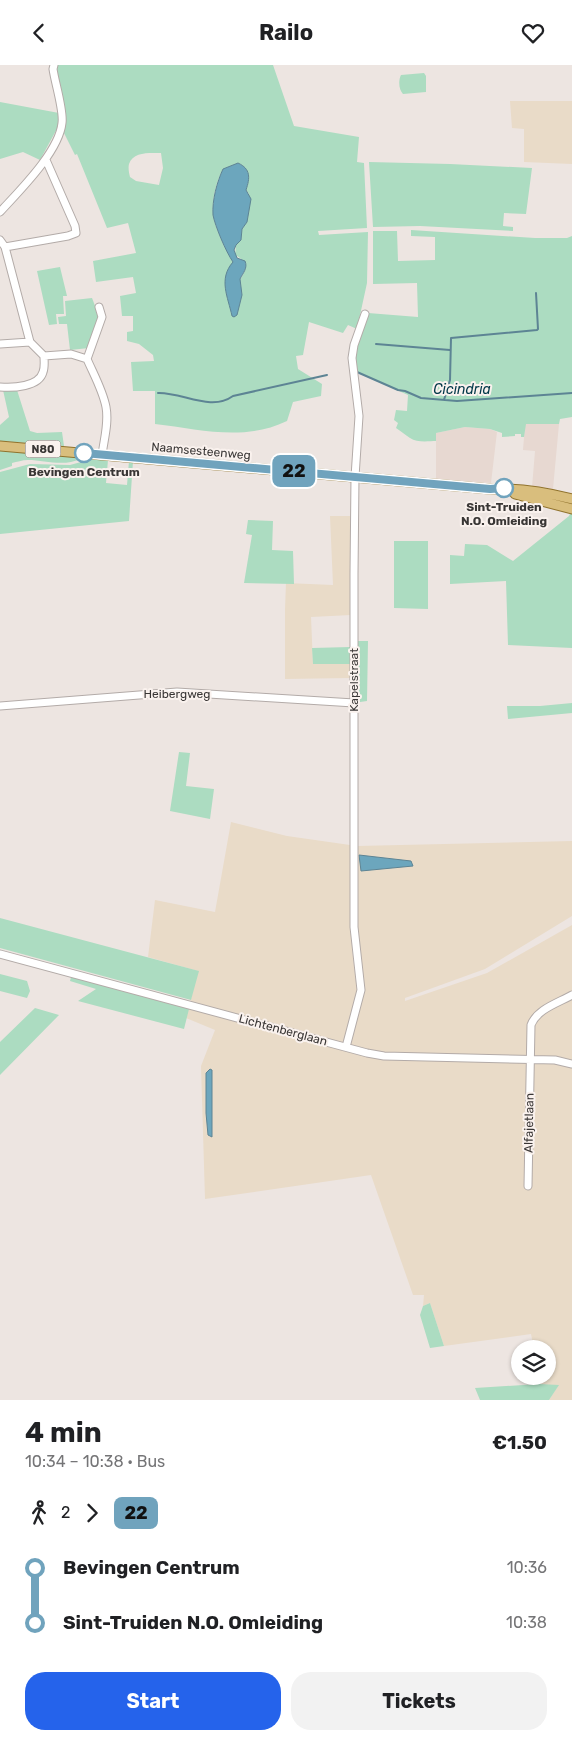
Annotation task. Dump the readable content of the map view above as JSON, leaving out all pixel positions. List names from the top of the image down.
{
  "streets": {
    "main road": ["N80", "Naamsesteenweg"],
    "street": [
      "Kapelstraat",
      "Heibergweg",
      "Lichtenberglaan",
      "Alfajetlaan"
    ]
  },
  "crossings": [
    ["Naamsesteenweg", "Kapelstraat"],
    ["Kapelstraat", "Heibergweg"],
    ["Kapelstraat", "Lichtenberglaan"],
    ["Lichtenberglaan", "Alfajetlaan"]
  ],
  "water": ["Cicindria"],
  "places": ["Bevingen Centrum", "Sint-Truiden N.O. Omleiding"],
  "lines": ["bus line 22"],
  "page": {
    "header": "Railo",
    "on_map": "22",
    "heading": ["4 min", "10:34 – 10:38 · Bus", "€1.50"],
    "legs": ["2", "22"],
    "list": [
      {
        "name": "Bevingen Centrum",
        "value": "10:36"
      },
      {
        "name": "Sint-Truiden N.O. Omleiding",
        "value": "10:38"
      }
    ],
    "buttons": ["Start", "Tickets"]
  }
}
